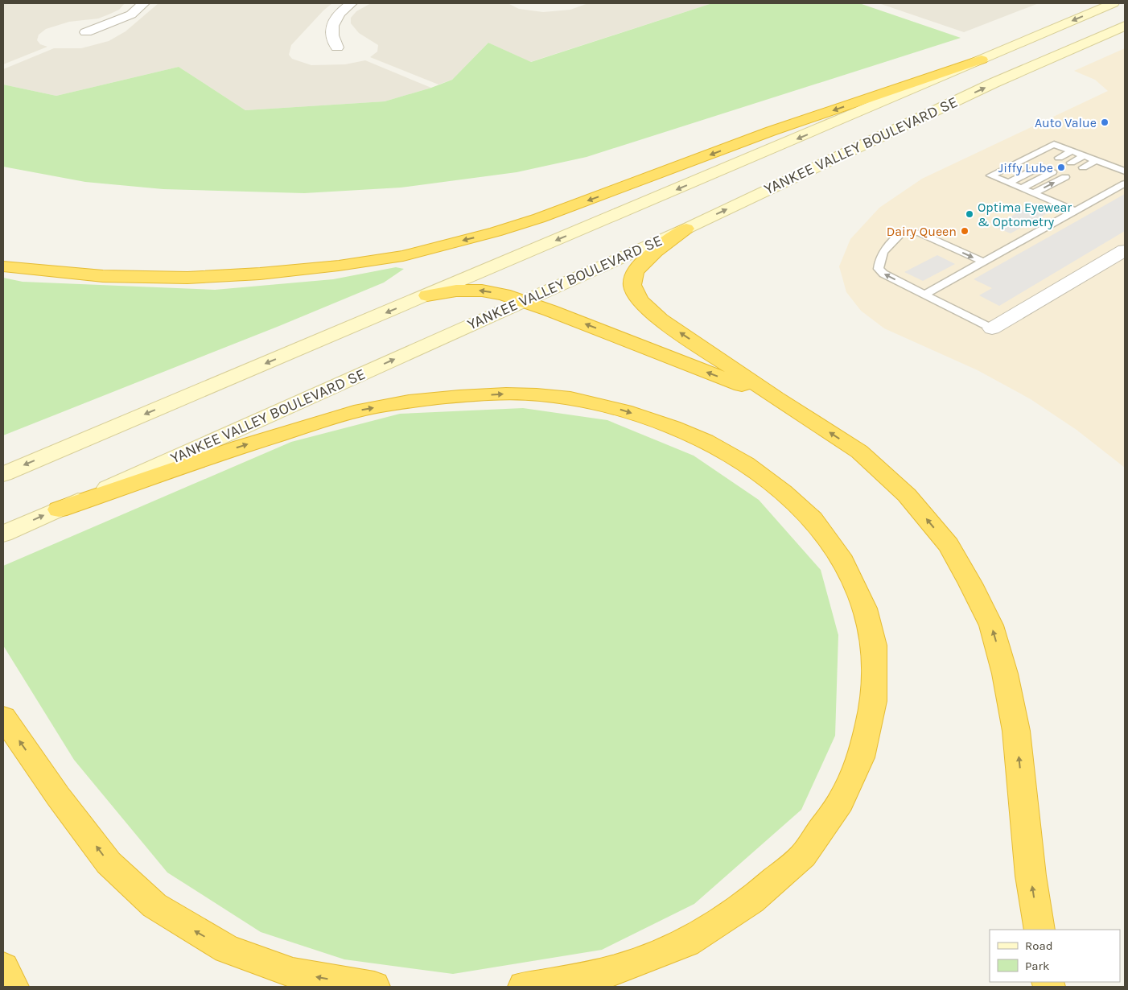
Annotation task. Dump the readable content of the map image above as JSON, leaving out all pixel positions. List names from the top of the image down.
{
  "streets": {
    "main road": ["YANKEE VALLEY BOULEVARD SE"]
  },
  "places": [
    "Auto Value",
    "Jiffy Lube",
    "Optima Eyewear & Optometry",
    "Dairy Queen"
  ],
  "legend": ["Road", "Park"]
}
